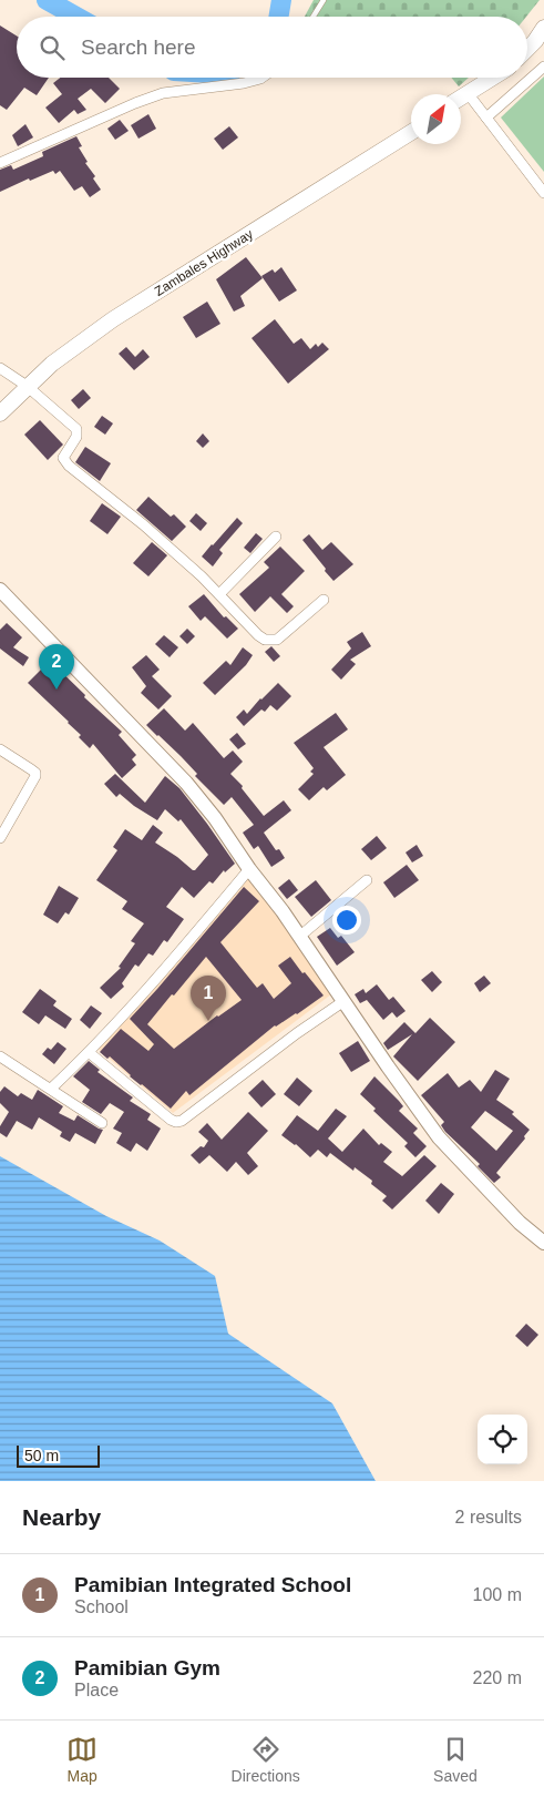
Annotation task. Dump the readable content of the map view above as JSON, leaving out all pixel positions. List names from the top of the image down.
{
  "streets": {
    "main road": ["Zambales Highway"]
  },
  "scale_bar": "50 m",
  "north": "top right",
  "page": {
    "search": "Search here",
    "pins": ["2", "1"],
    "scale": "50 m",
    "heading": ["Nearby", "2 results"],
    "list": [
      {
        "mark": "1",
        "name": "Pamibian Integrated School",
        "note": "School",
        "value": "100 m"
      },
      {
        "mark": "2",
        "name": "Pamibian Gym",
        "note": "Place",
        "value": "220 m"
      }
    ],
    "nav": ["Map", "Directions", "Saved"]
  }
}
